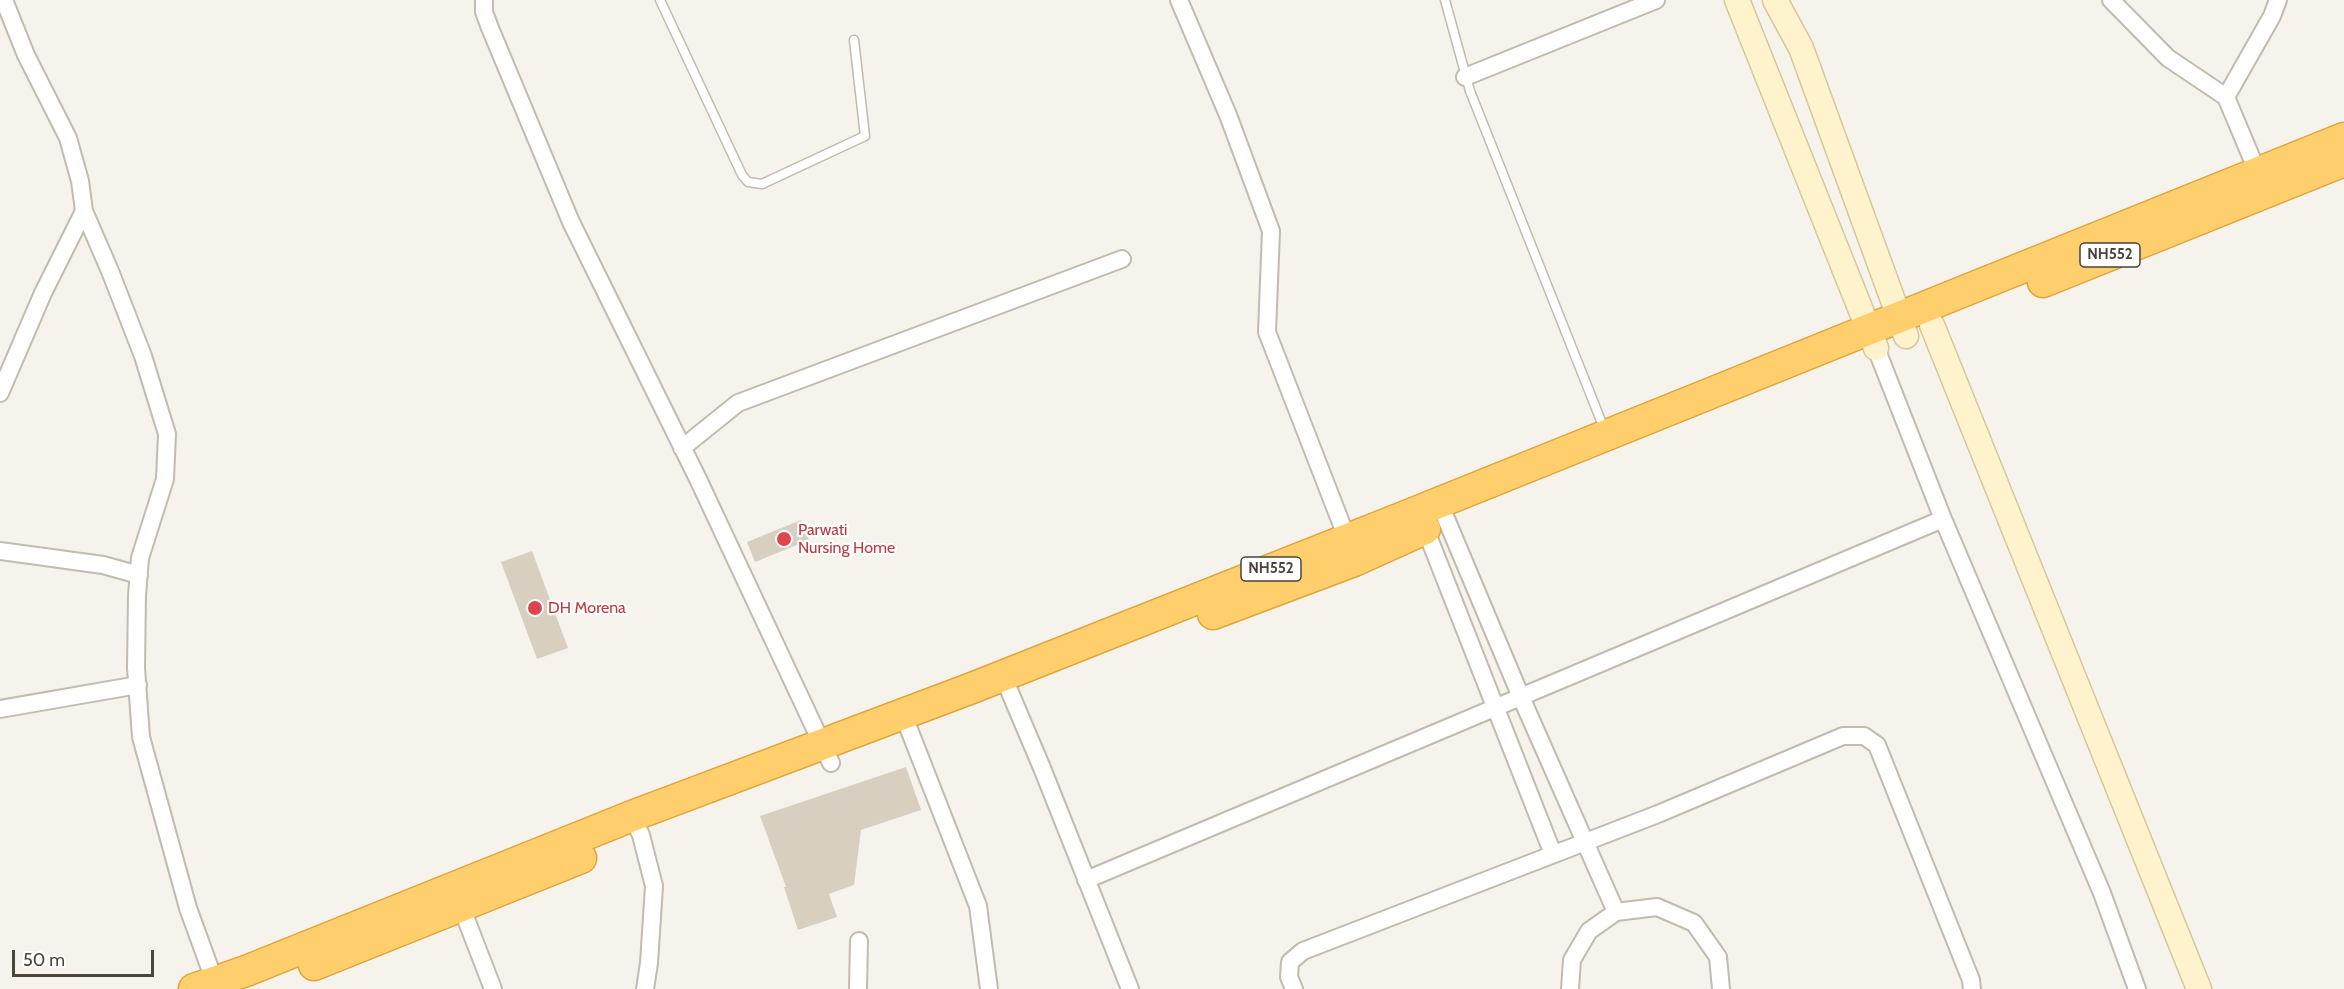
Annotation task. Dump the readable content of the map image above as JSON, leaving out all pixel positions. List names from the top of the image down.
{
  "streets": {
    "highway": ["NH552"]
  },
  "places": ["Parwati Nursing Home", "DH Morena"],
  "scale_bar": "50 m"
}
